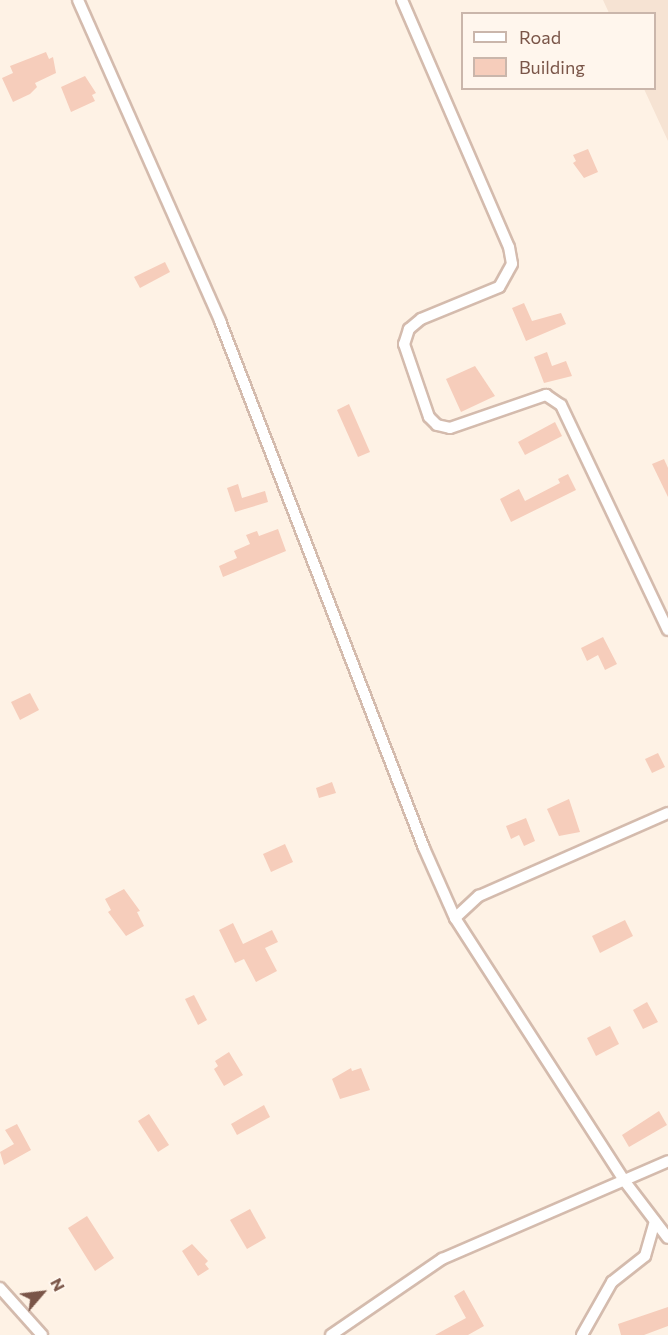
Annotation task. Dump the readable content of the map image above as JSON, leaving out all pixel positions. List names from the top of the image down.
{
  "legend": ["Road", "Building"],
  "north": "top right"
}
